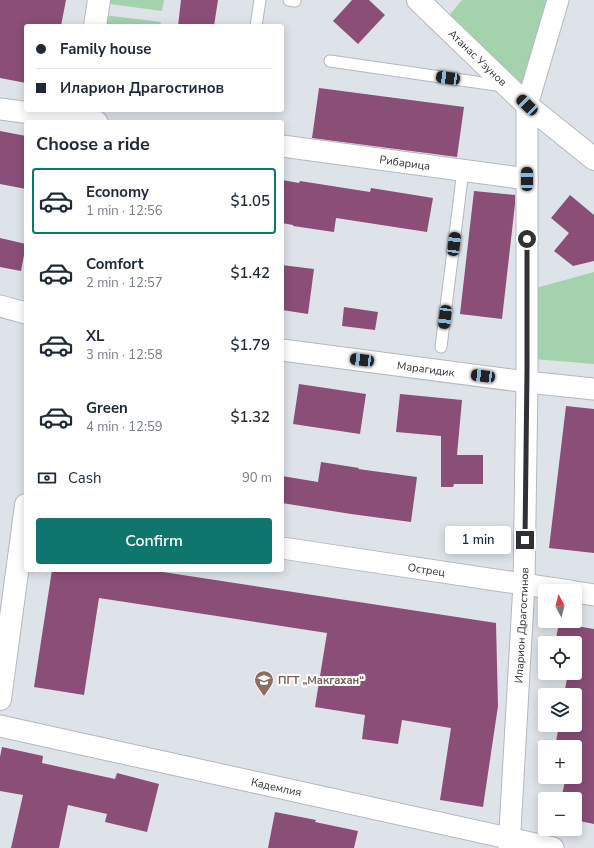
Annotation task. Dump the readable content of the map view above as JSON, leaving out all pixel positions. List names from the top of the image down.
{
  "streets": {
    "street": [
      "Атанас Узунов",
      "Рибарица",
      "Марагидик",
      "Острец",
      "Иларион Драгостинов",
      "Кадемлия"
    ]
  },
  "crossings": [
    ["Атанас Узунов", "Иларион Драгостинов"],
    ["Рибарица", "Иларион Драгостинов"],
    ["Марагидик", "Иларион Драгостинов"],
    ["Острец", "Иларион Драгостинов"],
    ["Иларион Драгостинов", "Кадемлия"]
  ],
  "places": {
    "school or university": ["ПГТ „Макгахан“"]
  },
  "north": "top",
  "page": {
    "banner": ["Family house", "Иларион Драгостинов"],
    "heading": "Choose a ride",
    "list": [
      {
        "name": "Economy",
        "note": "1 min · 12:56",
        "value": "$1.05"
      },
      {
        "name": "Comfort",
        "note": "2 min · 12:57",
        "value": "$1.42"
      },
      {
        "name": "XL",
        "note": "3 min · 12:58",
        "value": "$1.79"
      },
      {
        "name": "Green",
        "note": "4 min · 12:59",
        "value": "$1.32"
      }
    ],
    "pay": ["Cash", "90 m"],
    "buttons": "Confirm",
    "bubble": "1 min",
    "map_buttons": ["+", "−"]
  }
}
